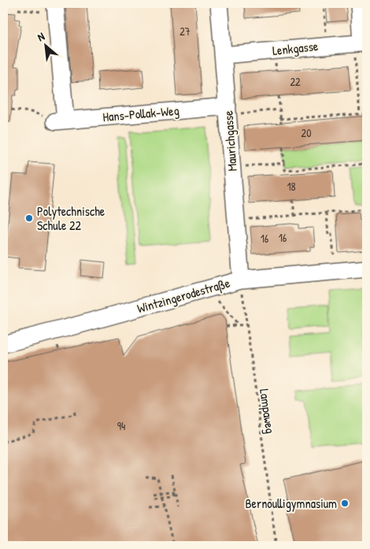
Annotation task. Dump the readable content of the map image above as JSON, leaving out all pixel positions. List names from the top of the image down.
{
  "streets": {
    "street": [
      "Lenkgasse",
      "Hans-Pollak-Weg",
      "Maurichgasse",
      "Wintzingerodestraße"
    ],
    "path": ["Lampaweg"]
  },
  "crossings": [
    ["Lenkgasse", "Maurichgasse"],
    ["Hans-Pollak-Weg", "Maurichgasse"],
    ["Maurichgasse", "Wintzingerodestraße"],
    ["Maurichgasse", "Lampaweg"],
    ["Wintzingerodestraße", "Lampaweg"]
  ],
  "places": ["Polytechnische Schule 22", "Bernoulligymnasium"],
  "house_numbers": [
    "27",
    "22",
    "20",
    "18",
    "16",
    "16",
    "94"
  ],
  "north": "top left"
}
